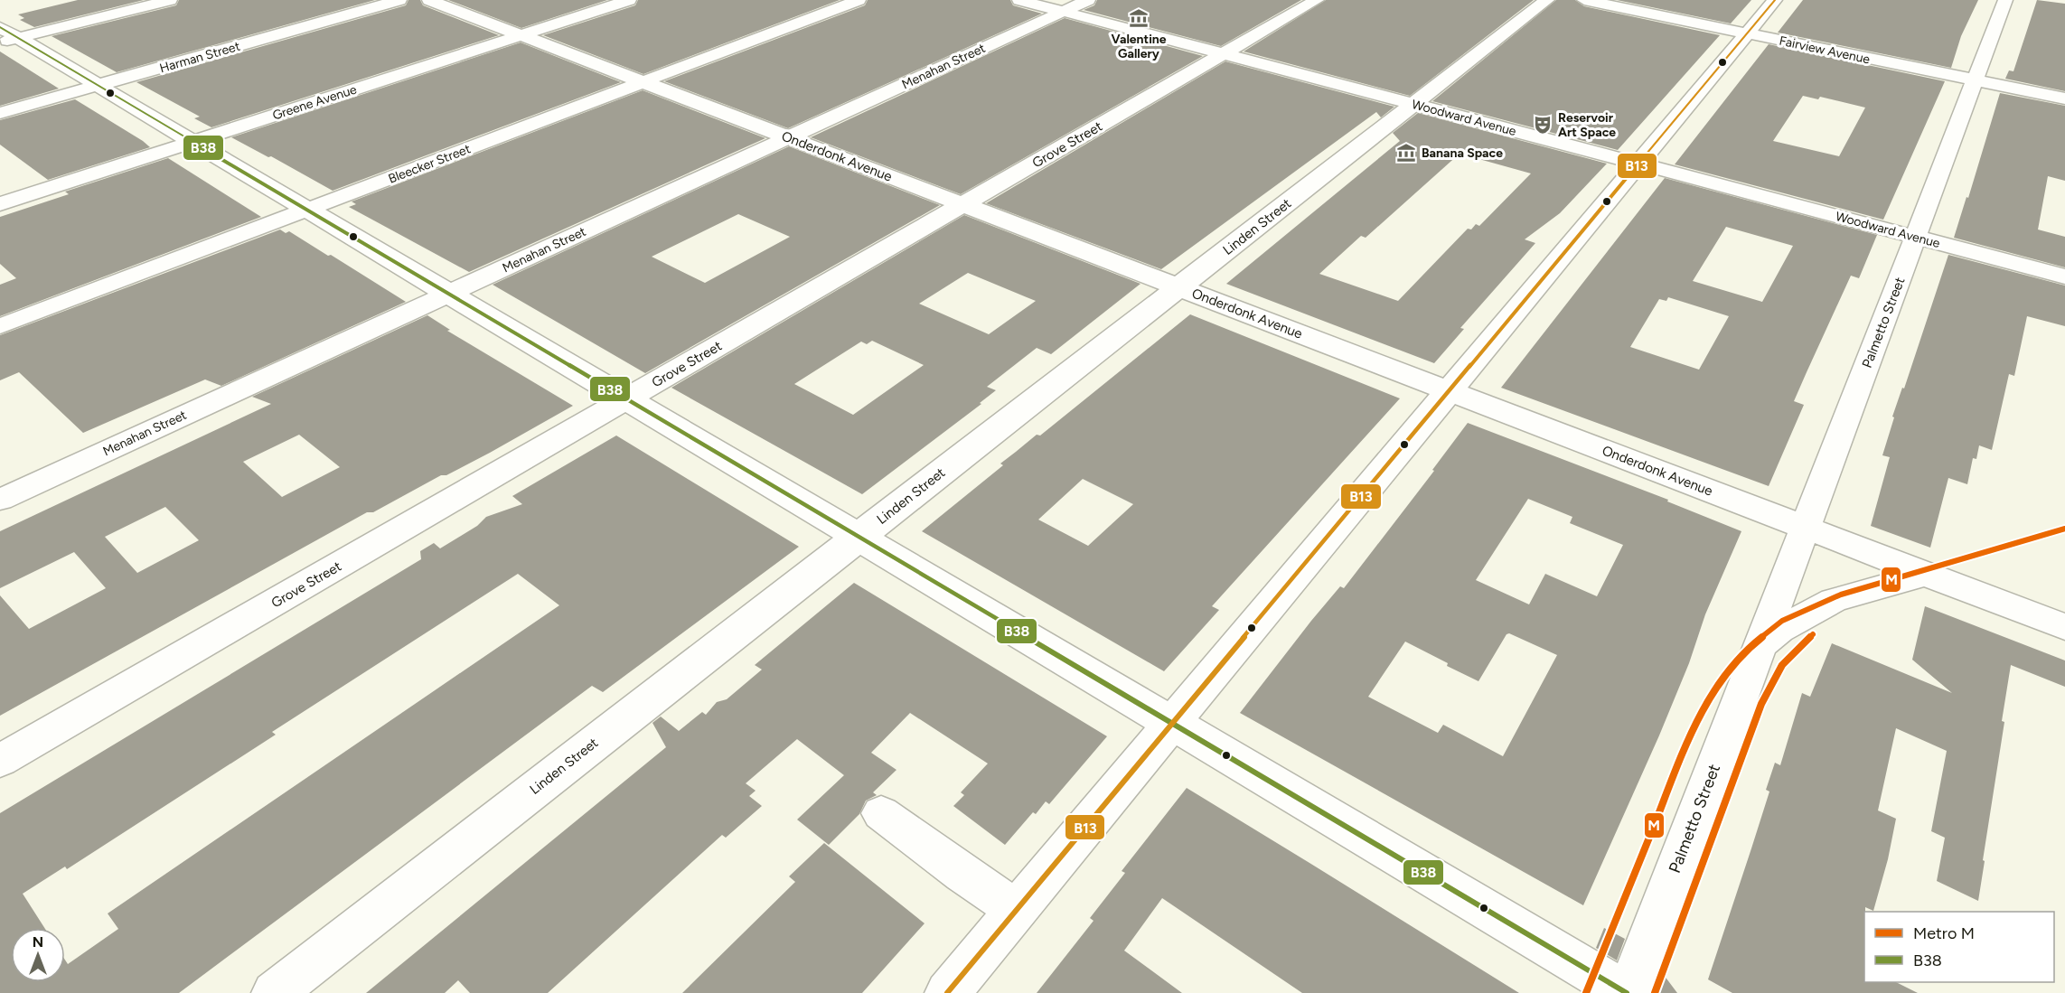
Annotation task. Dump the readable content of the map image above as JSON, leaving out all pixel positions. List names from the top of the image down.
{
  "streets": {
    "street": [
      "Fairview Avenue",
      "Harman Street",
      "Menahan Street",
      "Greene Avenue",
      "Woodward Avenue",
      "Grove Street",
      "Onderdonk Avenue",
      "Bleecker Street",
      "Linden Street",
      "Palmetto Street"
    ]
  },
  "crossings": [
    ["Fairview Avenue", "Palmetto Street"],
    ["Menahan Street", "Woodward Avenue"],
    ["Menahan Street", "Onderdonk Avenue"],
    ["Greene Avenue", "Onderdonk Avenue"],
    ["Woodward Avenue", "Grove Street"],
    ["Woodward Avenue", "Linden Street"],
    ["Woodward Avenue", "Palmetto Street"],
    ["Grove Street", "Onderdonk Avenue"],
    ["Onderdonk Avenue", "Bleecker Street"],
    ["Onderdonk Avenue", "Linden Street"],
    ["Onderdonk Avenue", "Palmetto Street"]
  ],
  "places": {
    "museum": ["Valentine Gallery", "Banana Space"],
    "theatre": ["Reservoir Art Space"]
  },
  "lines": ["transit line B13", "transit line B38", "metro line M"],
  "legend": ["Metro M", "B38"],
  "north": "top"
}
